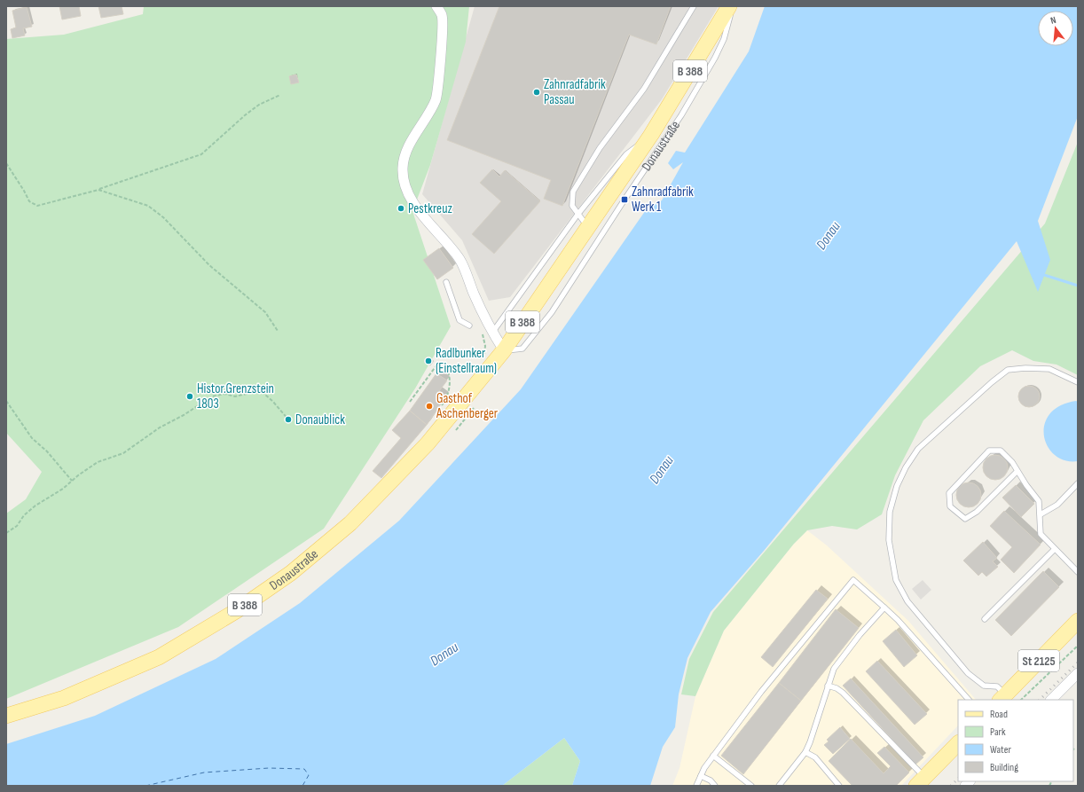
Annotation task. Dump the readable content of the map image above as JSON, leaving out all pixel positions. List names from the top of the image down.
{
  "streets": {
    "main road": ["B 388", "Donaustraße", "St 2125"]
  },
  "water": ["Donau"],
  "places": {
    "other": [
      "Zahnradfabrik Passau",
      "Pestkreuz",
      "Radlbunker (Einstellraum)",
      "Histor.Grenzstein 1803",
      "Gasthof Aschenberger",
      "Donaublick"
    ],
    "transit": ["Zahnradfabrik Werk 1"]
  },
  "legend": [
    "Road",
    "Park",
    "Water",
    "Building"
  ],
  "north": "top"
}
